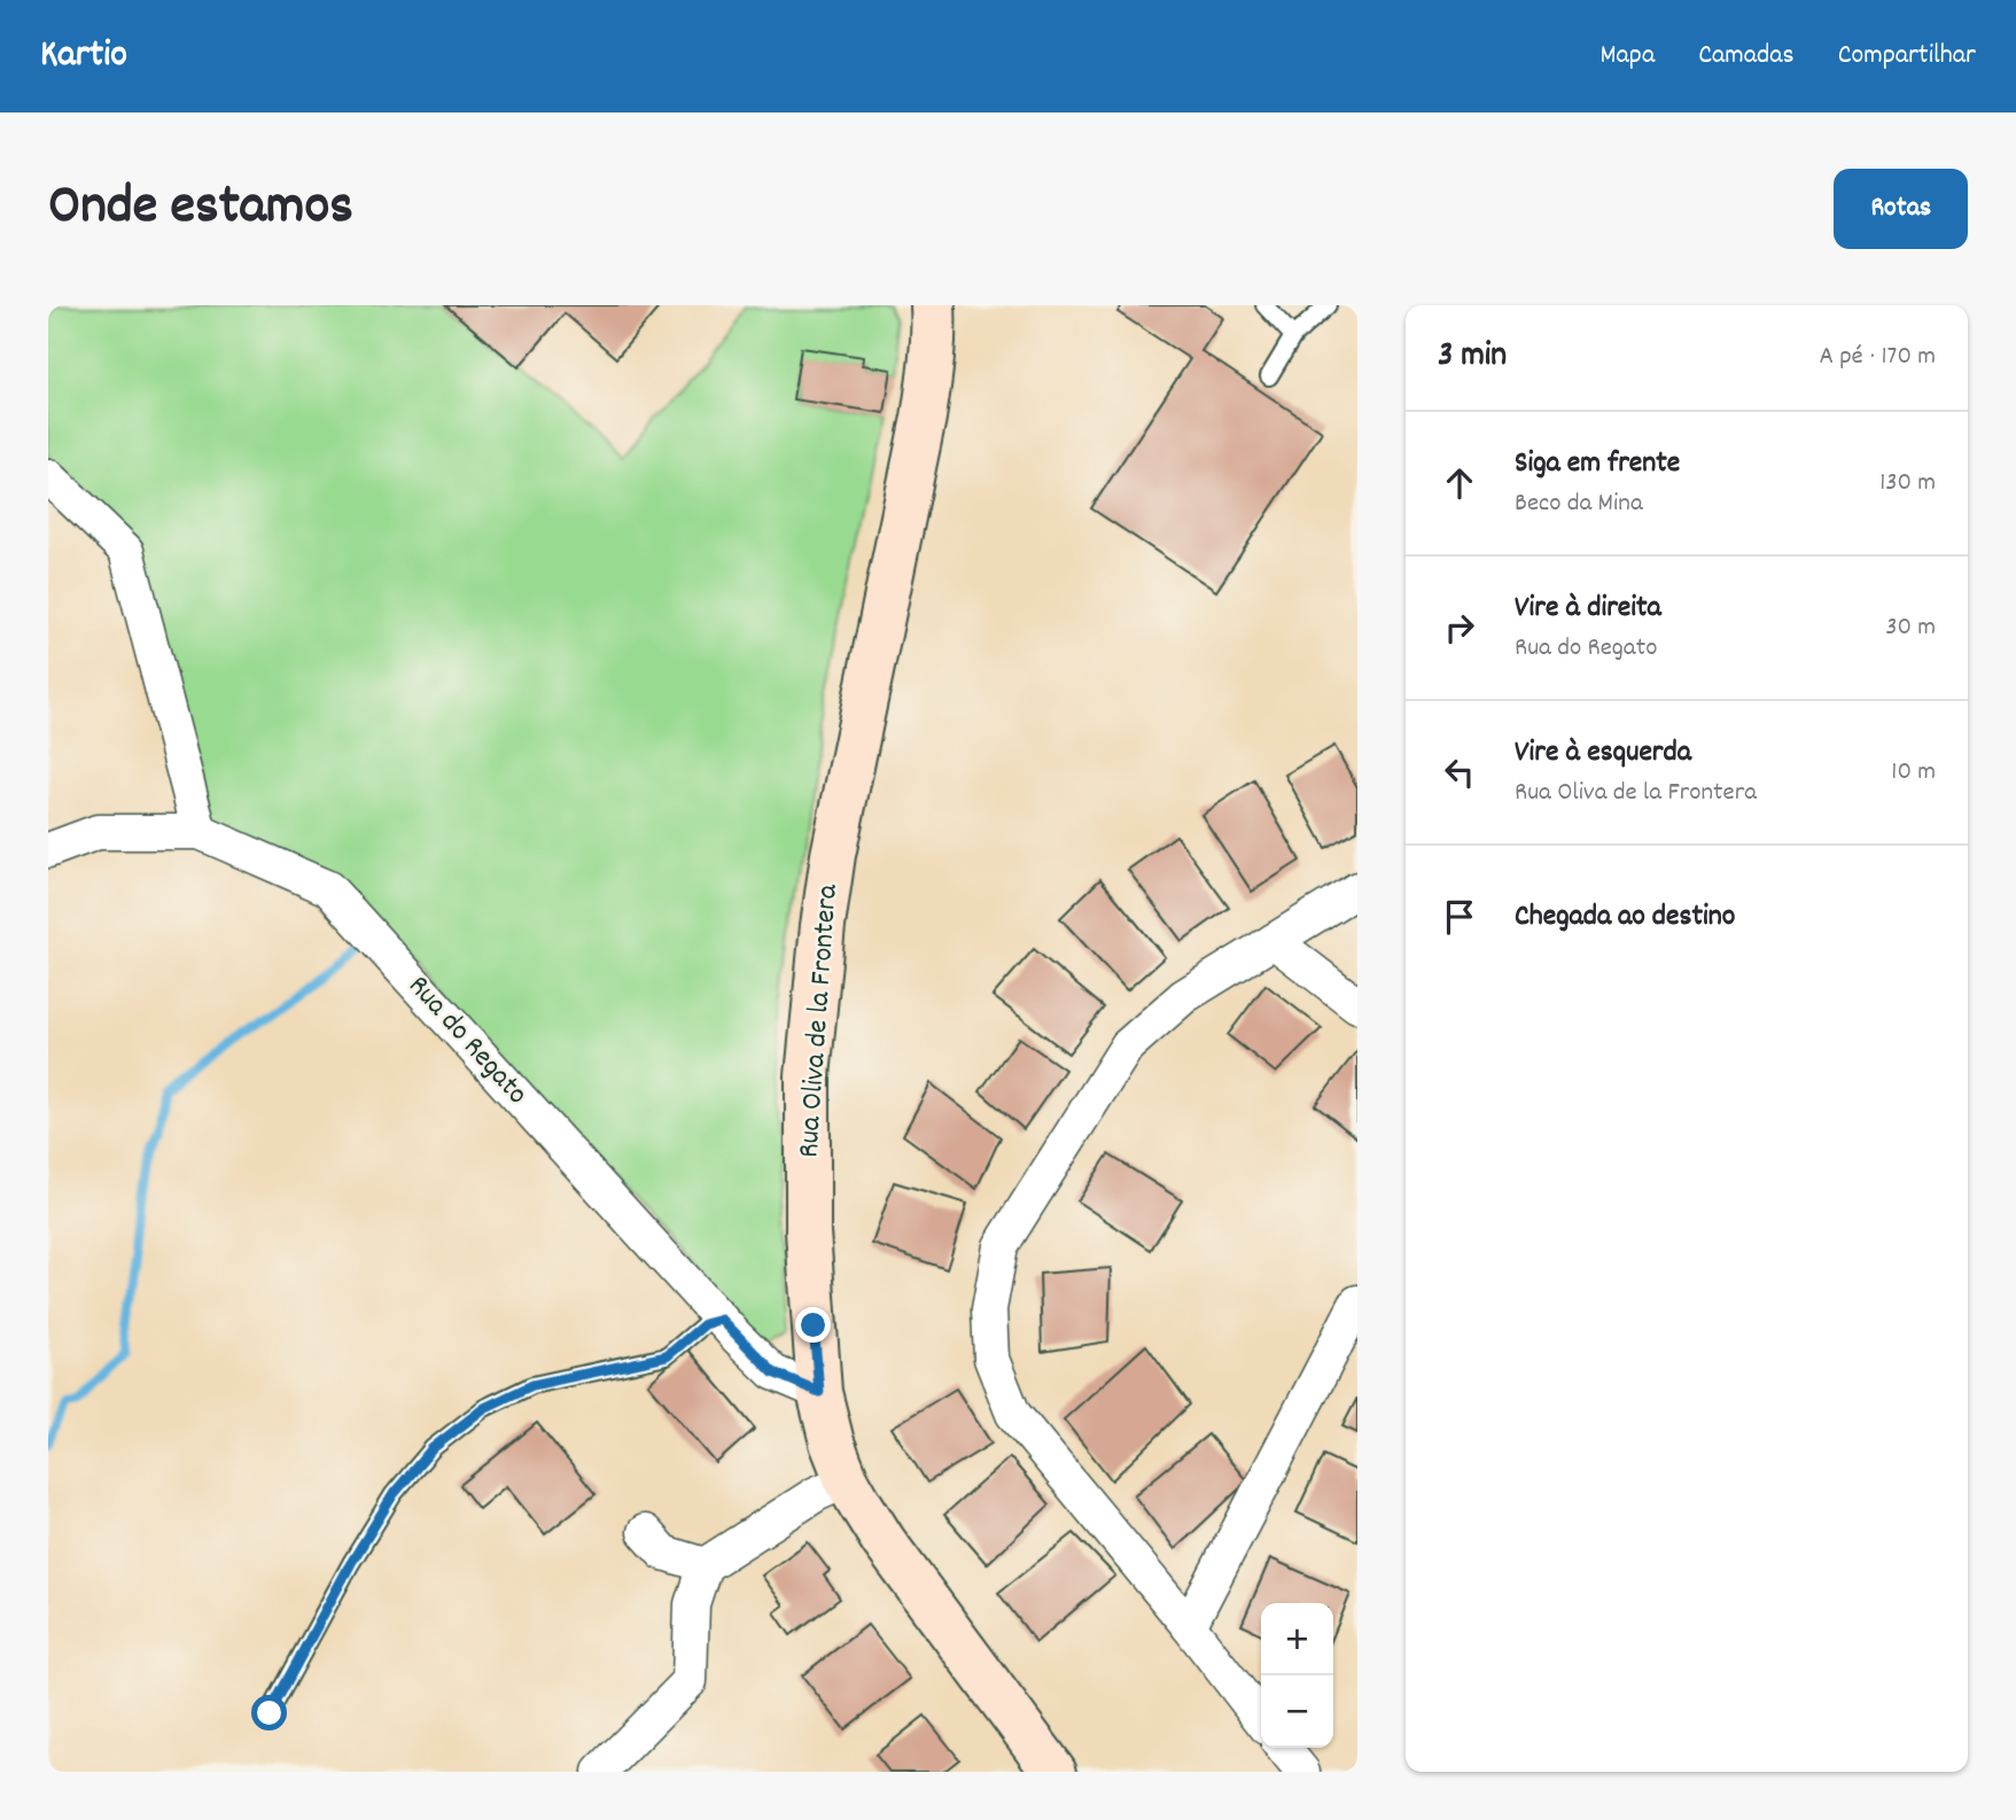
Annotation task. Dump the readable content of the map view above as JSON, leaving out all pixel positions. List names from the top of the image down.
{
  "streets": {
    "main road": ["Rua Oliva de la Frontera"],
    "street": ["Rua do Regato"]
  },
  "crossings": [
    ["Rua Oliva de la Frontera", "Rua do Regato"]
  ],
  "page": {
    "header": "Kartio",
    "nav": ["Mapa", "Camadas", "Compartilhar"],
    "title": "Onde estamos",
    "buttons": "Rotas",
    "heading": ["3 min", "A pé · 170 m"],
    "list": [
      ["Siga em frente", "Beco da Mina", "130 m"],
      ["Vire à direita", "Rua do Regato", "30 m"],
      ["Vire à esquerda", "Rua Oliva de la Frontera", "10 m"],
      "Chegada ao destino"
    ],
    "map_buttons": ["+", "−"]
  }
}
